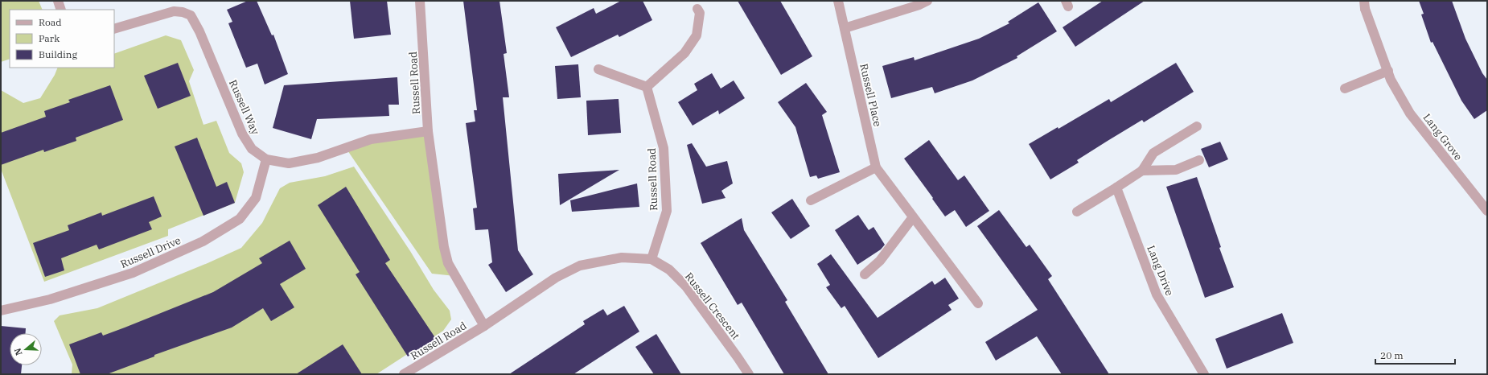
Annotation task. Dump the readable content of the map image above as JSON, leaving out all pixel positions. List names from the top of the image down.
{
  "streets": {
    "street": [
      "Russell Road",
      "Russell Place",
      "Russell Way",
      "Lang Grove",
      "Russell Drive",
      "Lang Drive",
      "Russell Crescent"
    ]
  },
  "crossings": [
    ["Russell Road", "Russell Way"],
    ["Russell Road", "Russell Crescent"],
    ["Russell Way", "Russell Drive"]
  ],
  "legend": ["Road", "Park", "Building"],
  "scale_bar": "20 m",
  "north": "left"
}
